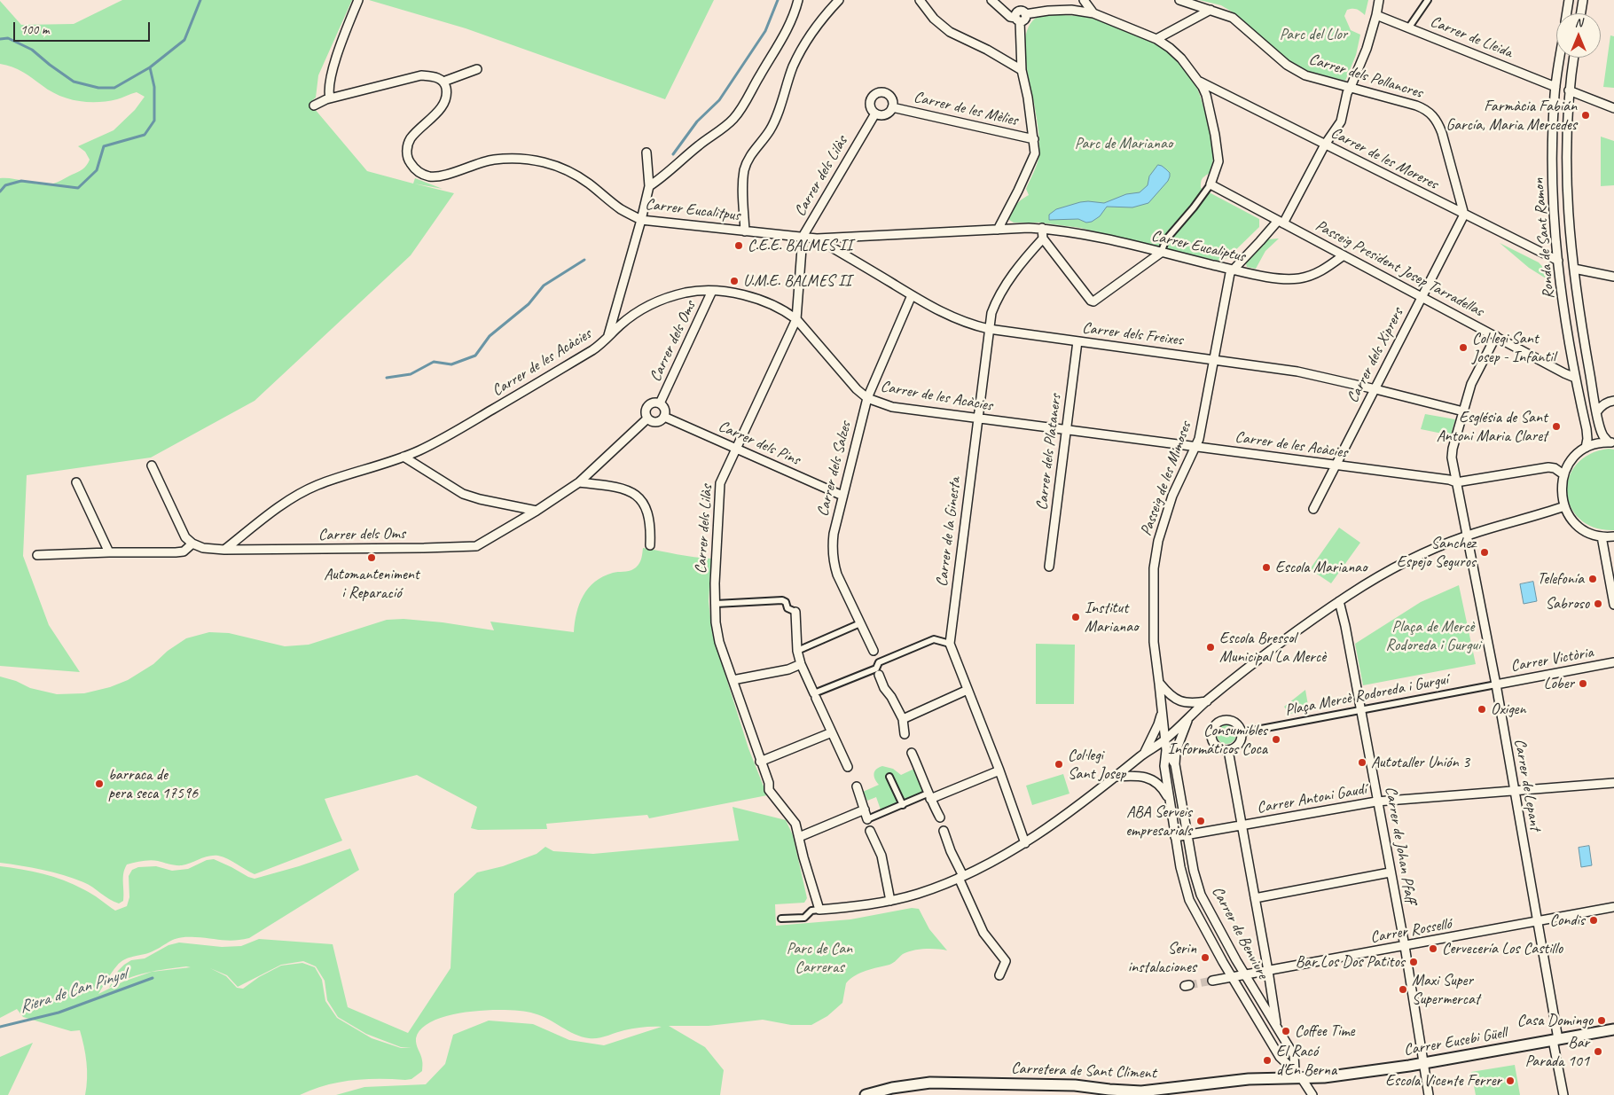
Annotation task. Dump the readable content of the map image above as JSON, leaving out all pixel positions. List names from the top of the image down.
{
  "streets": {
    "street": [
      "Carrer de Lleida",
      "Carrer dels Pollancres",
      "Carrer de les Mèlies",
      "Carrer de les Moreres",
      "Carrer dels Lilàs",
      "Carrer Eucalitpus",
      "Ronda de Sant Ramon",
      "Carrer Eucaliptus",
      "Passeig President Josep Tarradellas",
      "Carrer dels Freixes",
      "Carrer dels Oms",
      "Carrer dels Xiprers",
      "Carrer de les Acàcies",
      "Carrer dels Pins",
      "Carrer dels Plataners",
      "Carrer dels Salzes",
      "Passeig de les Mimoses",
      "Carrer de la Ginesta",
      "Carrer Victòria",
      "Plaça Mercè Rodoreda i Gurguí",
      "Carrer de Lepant",
      "Carrer Antoni Gaudí",
      "Carrer de Johan Pfaff",
      "Carrer Rosselló",
      "Carrer de Benviure",
      "Carrer Eusebi Güell",
      "Carretera de Sant Climent"
    ]
  },
  "crossings": [
    ["Carrer de Lleida", "Ronda de Sant Ramon"],
    ["Carrer de Lleida", "Passeig de les Mimoses"],
    ["Carrer dels Pollancres", "Carrer de les Moreres"],
    ["Carrer dels Pollancres", "Carrer dels Xiprers"],
    ["Carrer dels Pollancres", "Passeig de les Mimoses"],
    ["Carrer de les Mèlies", "Carrer dels Lilàs"],
    ["Carrer de les Moreres", "Ronda de Sant Ramon"],
    ["Carrer de les Moreres", "Carrer dels Xiprers"],
    ["Carrer de les Moreres", "Passeig de les Mimoses"],
    ["Carrer dels Lilàs", "Carrer Eucalitpus"],
    ["Carrer dels Lilàs", "Carrer de les Acàcies"],
    ["Carrer dels Lilàs", "Carrer dels Pins"],
    ["Carrer Eucalitpus", "Carrer Eucaliptus"],
    ["Carrer Eucalitpus", "Carrer dels Freixes"],
    ["Ronda de Sant Ramon", "Passeig President Josep Tarradellas"],
    ["Carrer Eucaliptus", "Passeig President Josep Tarradellas"],
    ["Carrer Eucaliptus", "Passeig de les Mimoses"],
    ["Passeig President Josep Tarradellas", "Carrer dels Xiprers"],
    ["Passeig President Josep Tarradellas", "Passeig de les Mimoses"],
    ["Passeig President Josep Tarradellas", "Carrer de Lepant"],
    ["Carrer dels Freixes", "Carrer dels Xiprers"],
    ["Carrer dels Freixes", "Carrer dels Plataners"],
    ["Carrer dels Freixes", "Carrer dels Salzes"],
    ["Carrer dels Freixes", "Passeig de les Mimoses"],
    ["Carrer dels Freixes", "Carrer de la Ginesta"],
    ["Carrer dels Freixes", "Carrer de Lepant"],
    ["Carrer dels Oms", "Carrer de les Acàcies"],
    ["Carrer dels Oms", "Carrer dels Pins"],
    ["Carrer dels Xiprers", "Carrer de les Acàcies"],
    ["Carrer de les Acàcies", "Carrer dels Plataners"],
    ["Carrer de les Acàcies", "Carrer dels Salzes"],
    ["Carrer de les Acàcies", "Passeig de les Mimoses"],
    ["Carrer de les Acàcies", "Carrer de la Ginesta"],
    ["Carrer de les Acàcies", "Carrer de Lepant"],
    ["Carrer dels Pins", "Carrer dels Salzes"],
    ["Passeig de les Mimoses", "Carrer de Benviure"],
    ["Carrer Victòria", "Plaça Mercè Rodoreda i Gurguí"],
    ["Carrer Victòria", "Carrer de Lepant"],
    ["Plaça Mercè Rodoreda i Gurguí", "Carrer de Lepant"],
    ["Plaça Mercè Rodoreda i Gurguí", "Carrer de Johan Pfaff"],
    ["Carrer de Lepant", "Carrer Antoni Gaudí"],
    ["Carrer de Lepant", "Carrer Rosselló"],
    ["Carrer de Lepant", "Carrer Eusebi Güell"],
    ["Carrer Antoni Gaudí", "Carrer de Johan Pfaff"],
    ["Carrer Antoni Gaudí", "Carrer de Benviure"],
    ["Carrer de Johan Pfaff", "Carrer Rosselló"],
    ["Carrer de Johan Pfaff", "Carrer Eusebi Güell"],
    ["Carrer Rosselló", "Carrer de Benviure"],
    ["Carrer de Benviure", "Carrer Eusebi Güell"],
    ["Carrer de Benviure", "Carretera de Sant Climent"],
    ["Carrer Eusebi Güell", "Carretera de Sant Climent"]
  ],
  "water": ["Riera de Can Pinyol"],
  "parks": [
    "Parc del Llor",
    "Parc de Marianao",
    "Plaça de Mercè Rodoreda i Gurgui",
    "Parc de Can Carreras"
  ],
  "places": [
    "Farmàcia Fabián García, Maria Mercedes",
    "C.E.E. BALMES II",
    "U.M.E. BALMES II",
    "Col·legi Sant Josep - Infantil",
    "Església de Sant Antoni Maria Claret",
    "Sanchez Espejo Seguros",
    "Automanteniment i Reparació",
    "Escola Marianao",
    "Telefonía",
    "Sabroso",
    "Institut Marianao",
    "Escola Bressol Municipal La Mercè",
    "Lober",
    "Oxigen",
    "Consumibles Informáticos Coca",
    "Autotaller Unión 3",
    "Col·legi Sant Josep",
    "barraca de pera seca 17596",
    "ABA Serveis empresarials",
    "Condis",
    "Cervecería Los Castillo",
    "Serin instalaciones",
    "Bar Los Dos Patitos",
    "Maxi Super Supermercat",
    "Casa Domingo",
    "Coffee Time",
    "Bar Parada 101",
    "El Racó d'En Berna",
    "Escola Vicente Ferrer"
  ],
  "scale_bar": "100 m",
  "north": "top"
}
